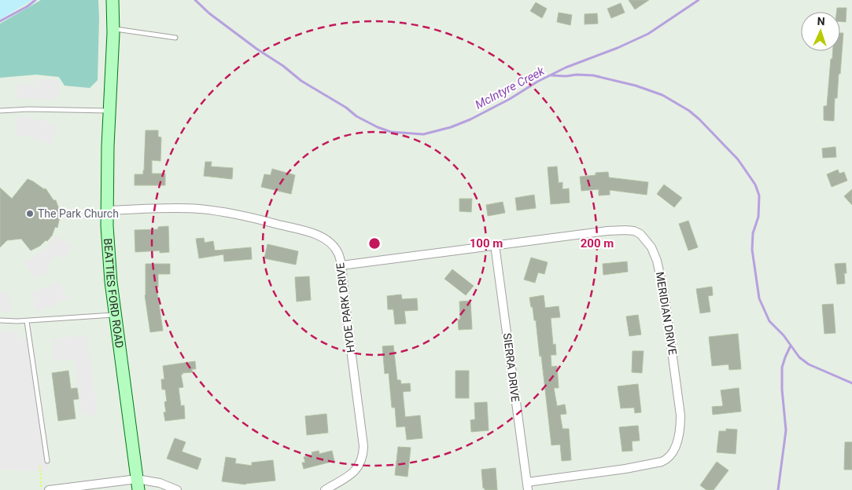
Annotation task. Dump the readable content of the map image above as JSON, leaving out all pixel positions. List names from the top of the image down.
{
  "streets": {
    "main road": ["BEATTIES FORD ROAD"],
    "street": ["HYDE PARK DRIVE", "MERIDIAN DRIVE", "SIERRA DRIVE"]
  },
  "crossings": [
    ["BEATTIES FORD ROAD", "HYDE PARK DRIVE"],
    ["HYDE PARK DRIVE", "MERIDIAN DRIVE"],
    ["MERIDIAN DRIVE", "SIERRA DRIVE"]
  ],
  "water": ["McIntyre Creek"],
  "places": ["The Park Church"],
  "north": "top",
  "rings": ["100 m", "200 m"]
}
